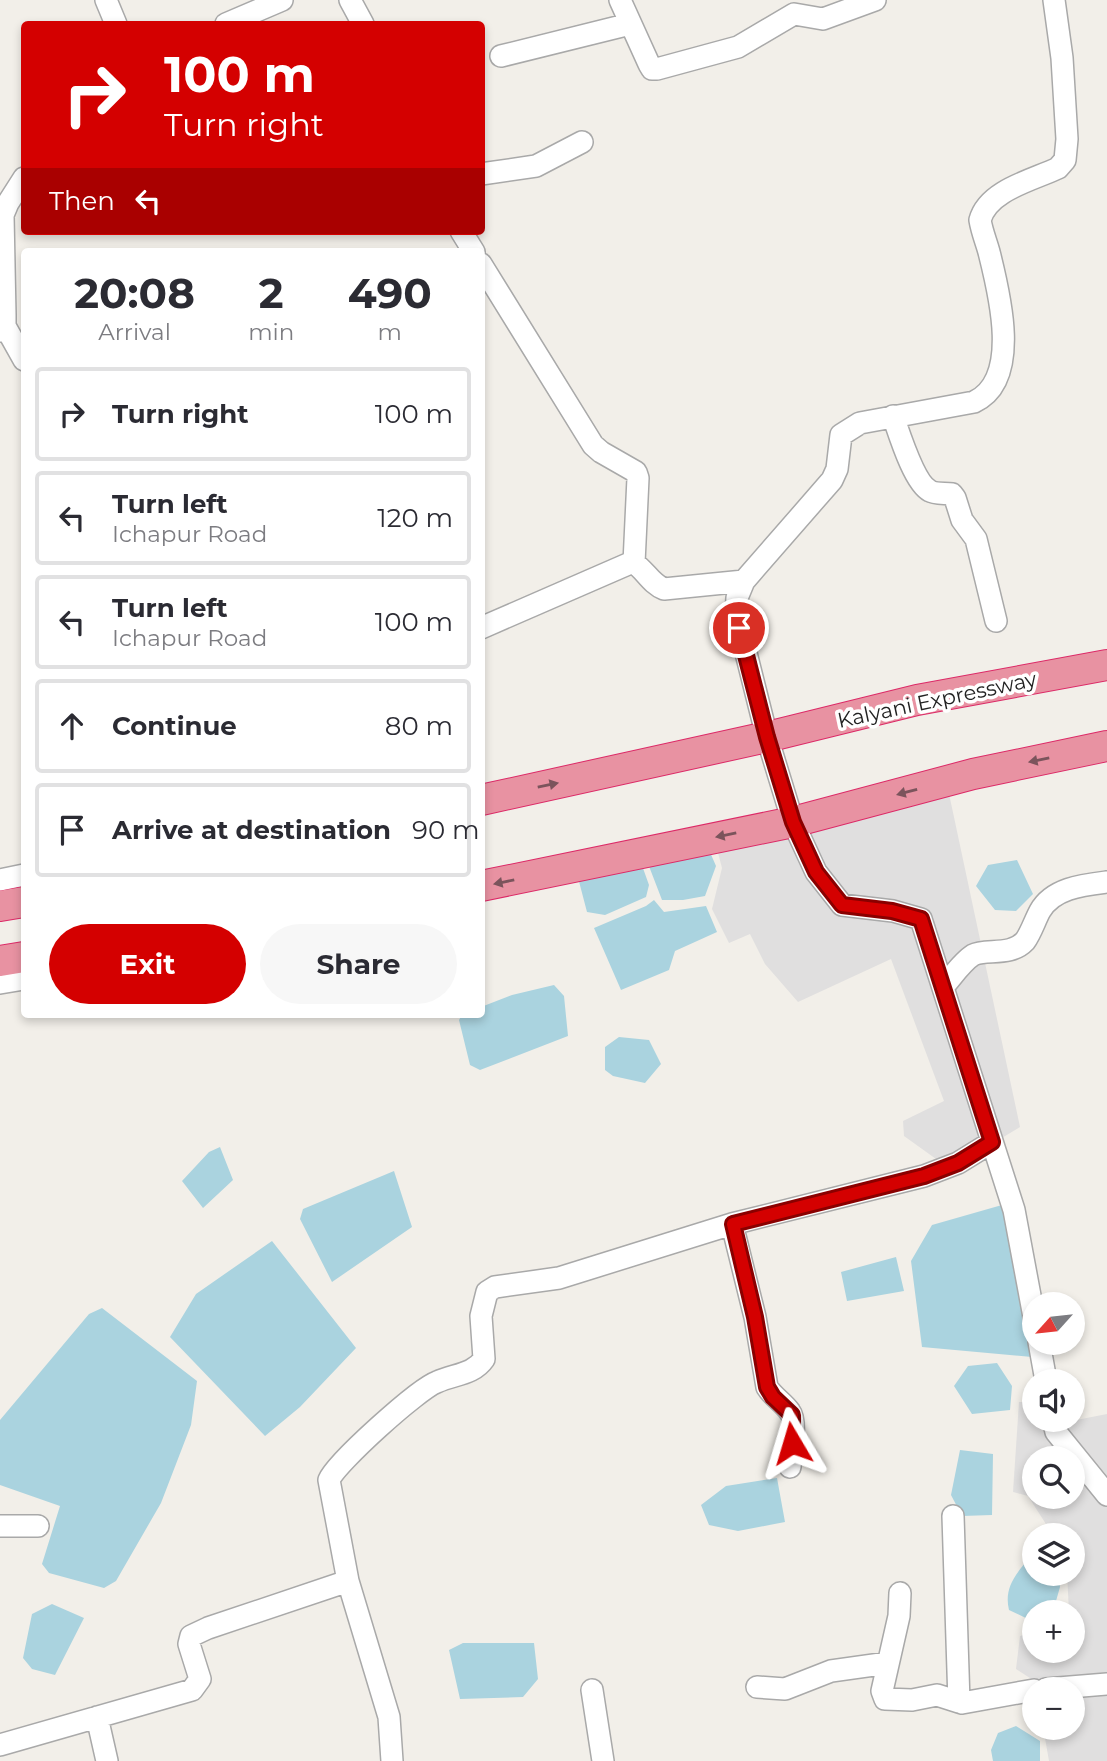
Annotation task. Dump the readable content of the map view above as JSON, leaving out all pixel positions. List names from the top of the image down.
{
  "streets": {
    "highway": ["Kalyani Expressway"]
  },
  "north": "bottom left",
  "page": {
    "turn": ["100 m", "Turn right"],
    "then": "Then",
    "eta": [
      "20:08",
      "Arrival",
      "2",
      "min",
      "490",
      "m"
    ],
    "list": [
      {
        "name": "Turn right",
        "value": "100 m"
      },
      {
        "name": "Turn left",
        "note": "Ichapur Road",
        "value": "120 m"
      },
      {
        "name": "Turn left",
        "note": "Ichapur Road",
        "value": "100 m"
      },
      {
        "name": "Continue",
        "value": "80 m"
      },
      {
        "name": "Arrive at destination",
        "value": "90 m"
      }
    ],
    "buttons": ["Exit", "Share"],
    "map_buttons": ["+", "−"]
  }
}
